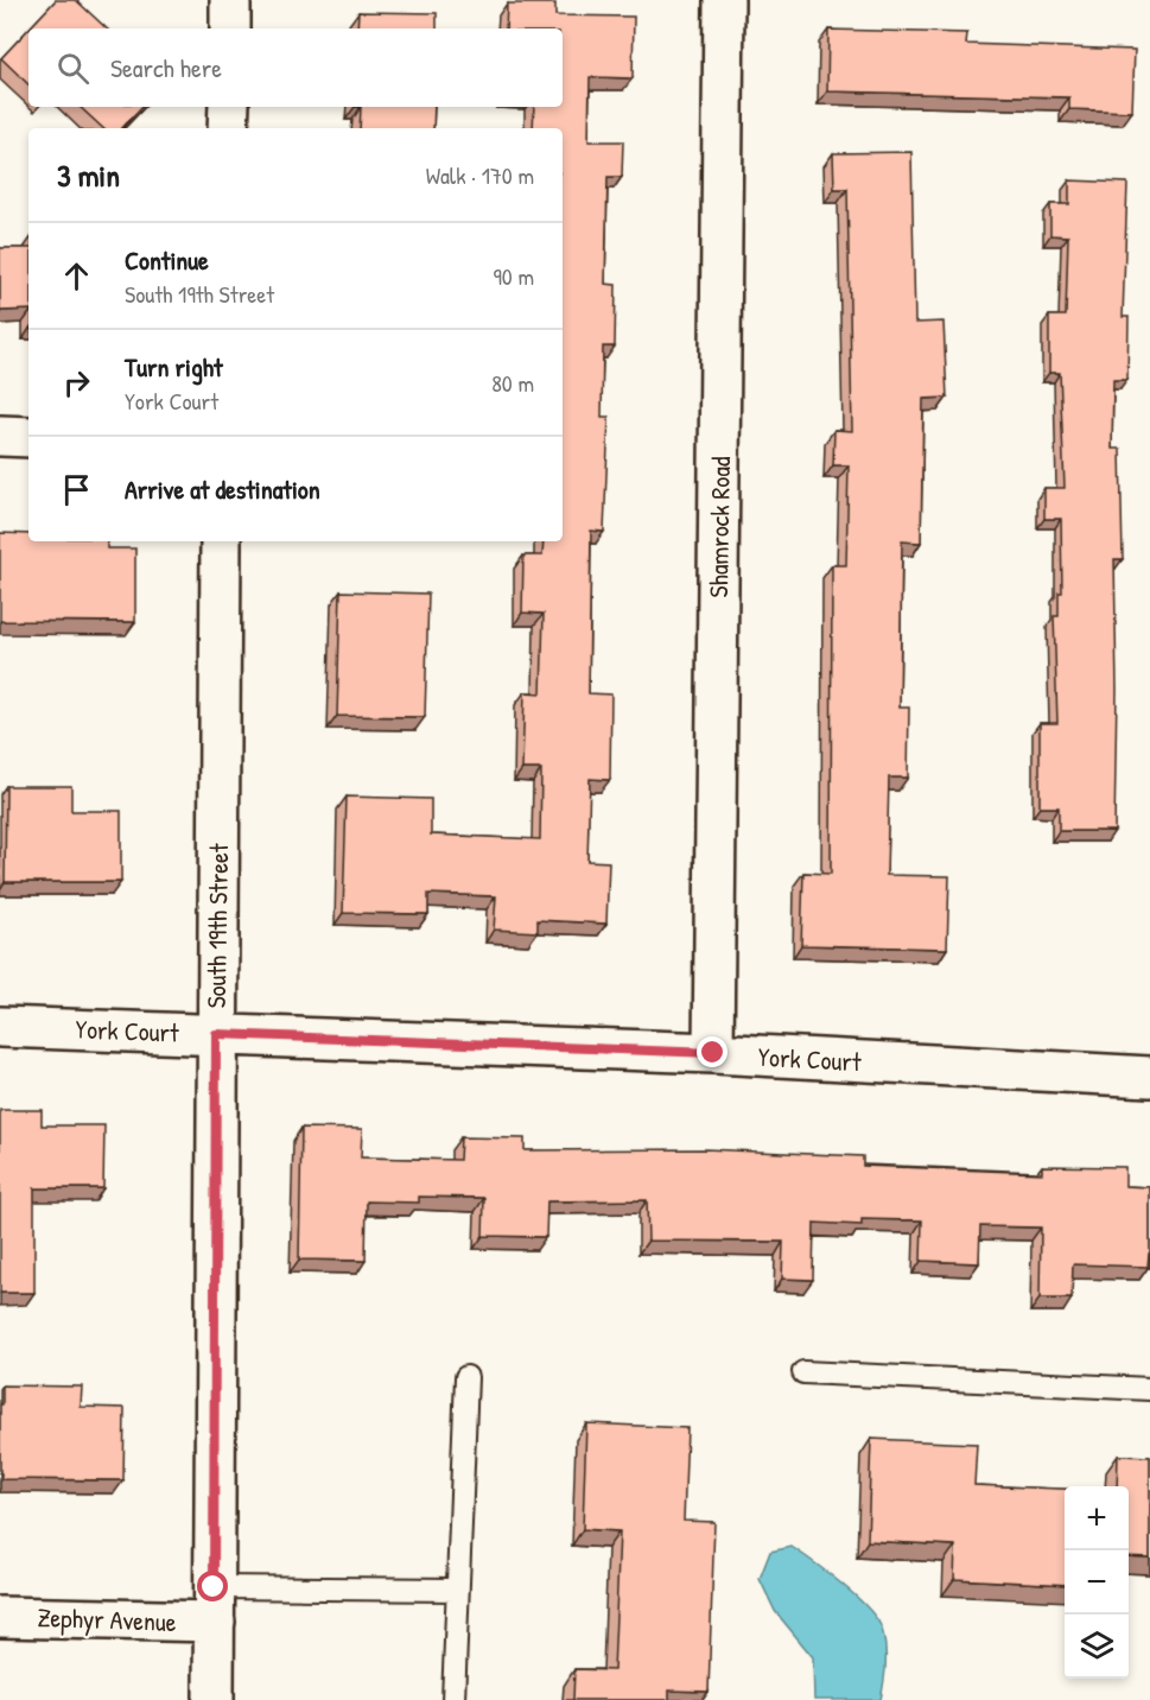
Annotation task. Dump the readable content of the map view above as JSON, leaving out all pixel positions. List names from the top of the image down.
{
  "streets": {
    "street": [
      "Shamrock Road",
      "South 19th Street",
      "York Court",
      "Zephyr Avenue"
    ]
  },
  "crossings": [
    ["Shamrock Road", "York Court"],
    ["South 19th Street", "York Court"],
    ["South 19th Street", "Zephyr Avenue"]
  ],
  "page": {
    "search": "Search here",
    "heading": ["3 min", "Walk · 170 m"],
    "list": [
      ["Continue", "South 19th Street", "90 m"],
      ["Turn right", "York Court", "80 m"],
      "Arrive at destination"
    ],
    "map_buttons": ["+", "−"]
  }
}
